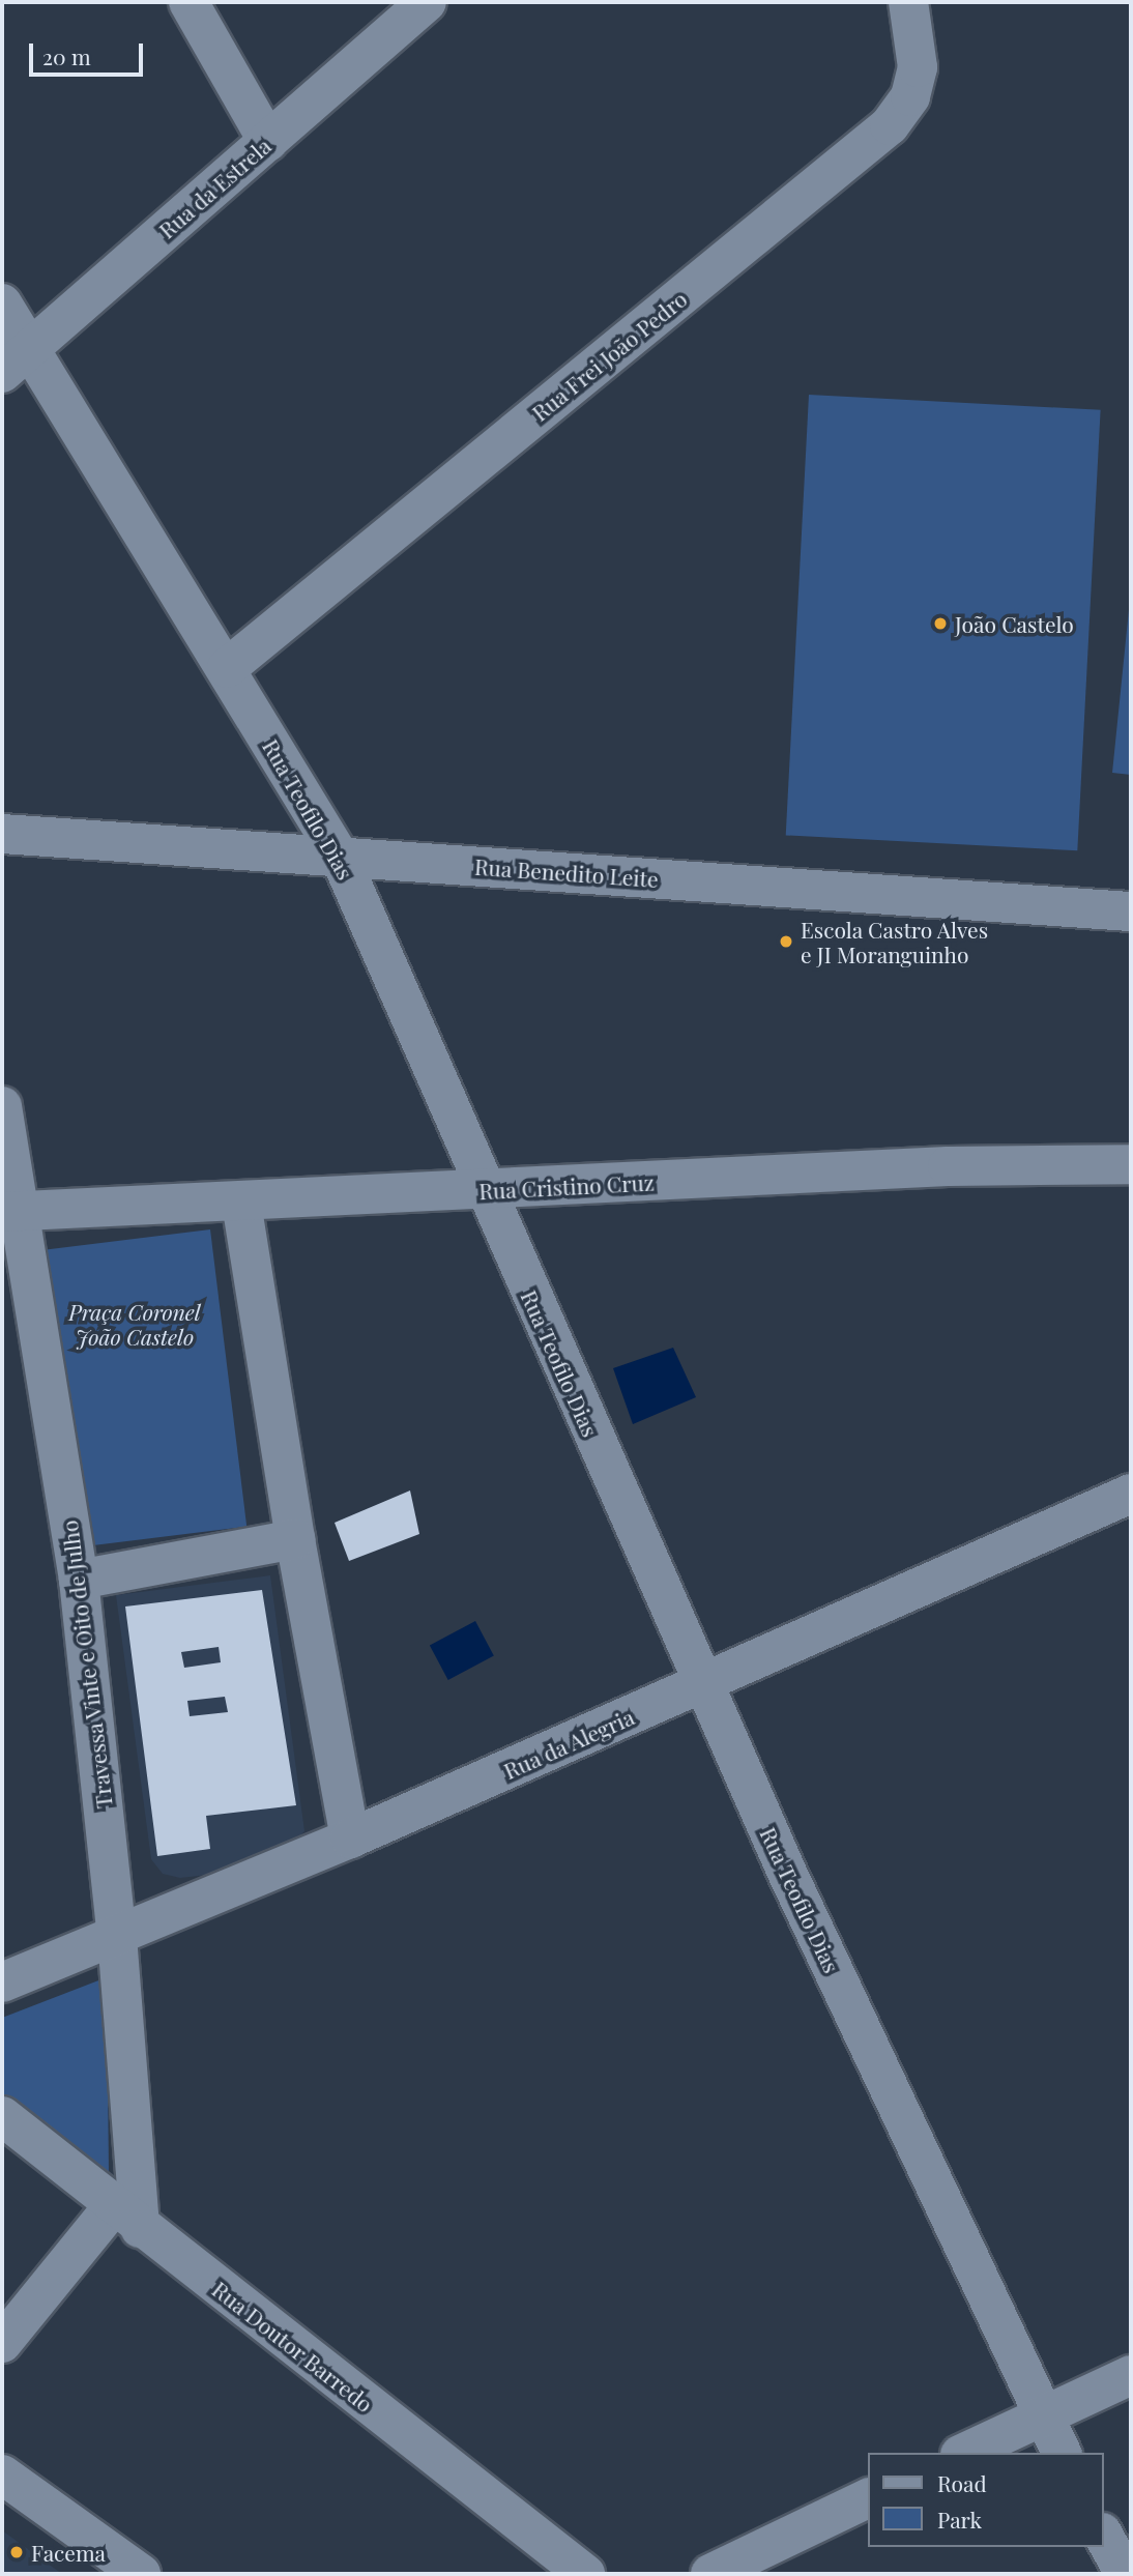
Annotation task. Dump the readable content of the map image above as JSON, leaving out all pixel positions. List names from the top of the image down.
{
  "streets": {
    "street": [
      "Rua da Estrela",
      "Rua Frei João Pedro",
      "Rua Teofilo Dias",
      "Rua Benedito Leite",
      "Rua Cristino Cruz",
      "Travessa Vinte e Oito de Julho",
      "Rua da Alegria",
      "Rua Doutor Barredo"
    ]
  },
  "crossings": [
    ["Rua da Estrela", "Rua Teofilo Dias"],
    ["Rua Frei João Pedro", "Rua Teofilo Dias"],
    ["Rua Teofilo Dias", "Rua Benedito Leite"],
    ["Rua Teofilo Dias", "Rua Cristino Cruz"],
    ["Rua Teofilo Dias", "Rua da Alegria"],
    ["Rua Cristino Cruz", "Travessa Vinte e Oito de Julho"],
    ["Travessa Vinte e Oito de Julho", "Rua da Alegria"],
    ["Travessa Vinte e Oito de Julho", "Rua Doutor Barredo"]
  ],
  "parks": ["Praça Coronel João Castelo"],
  "places": ["João Castelo", "Escola Castro Alves e JI Moranguinho", "Facema"],
  "legend": ["Road", "Park"],
  "scale_bar": "20 m"
}
